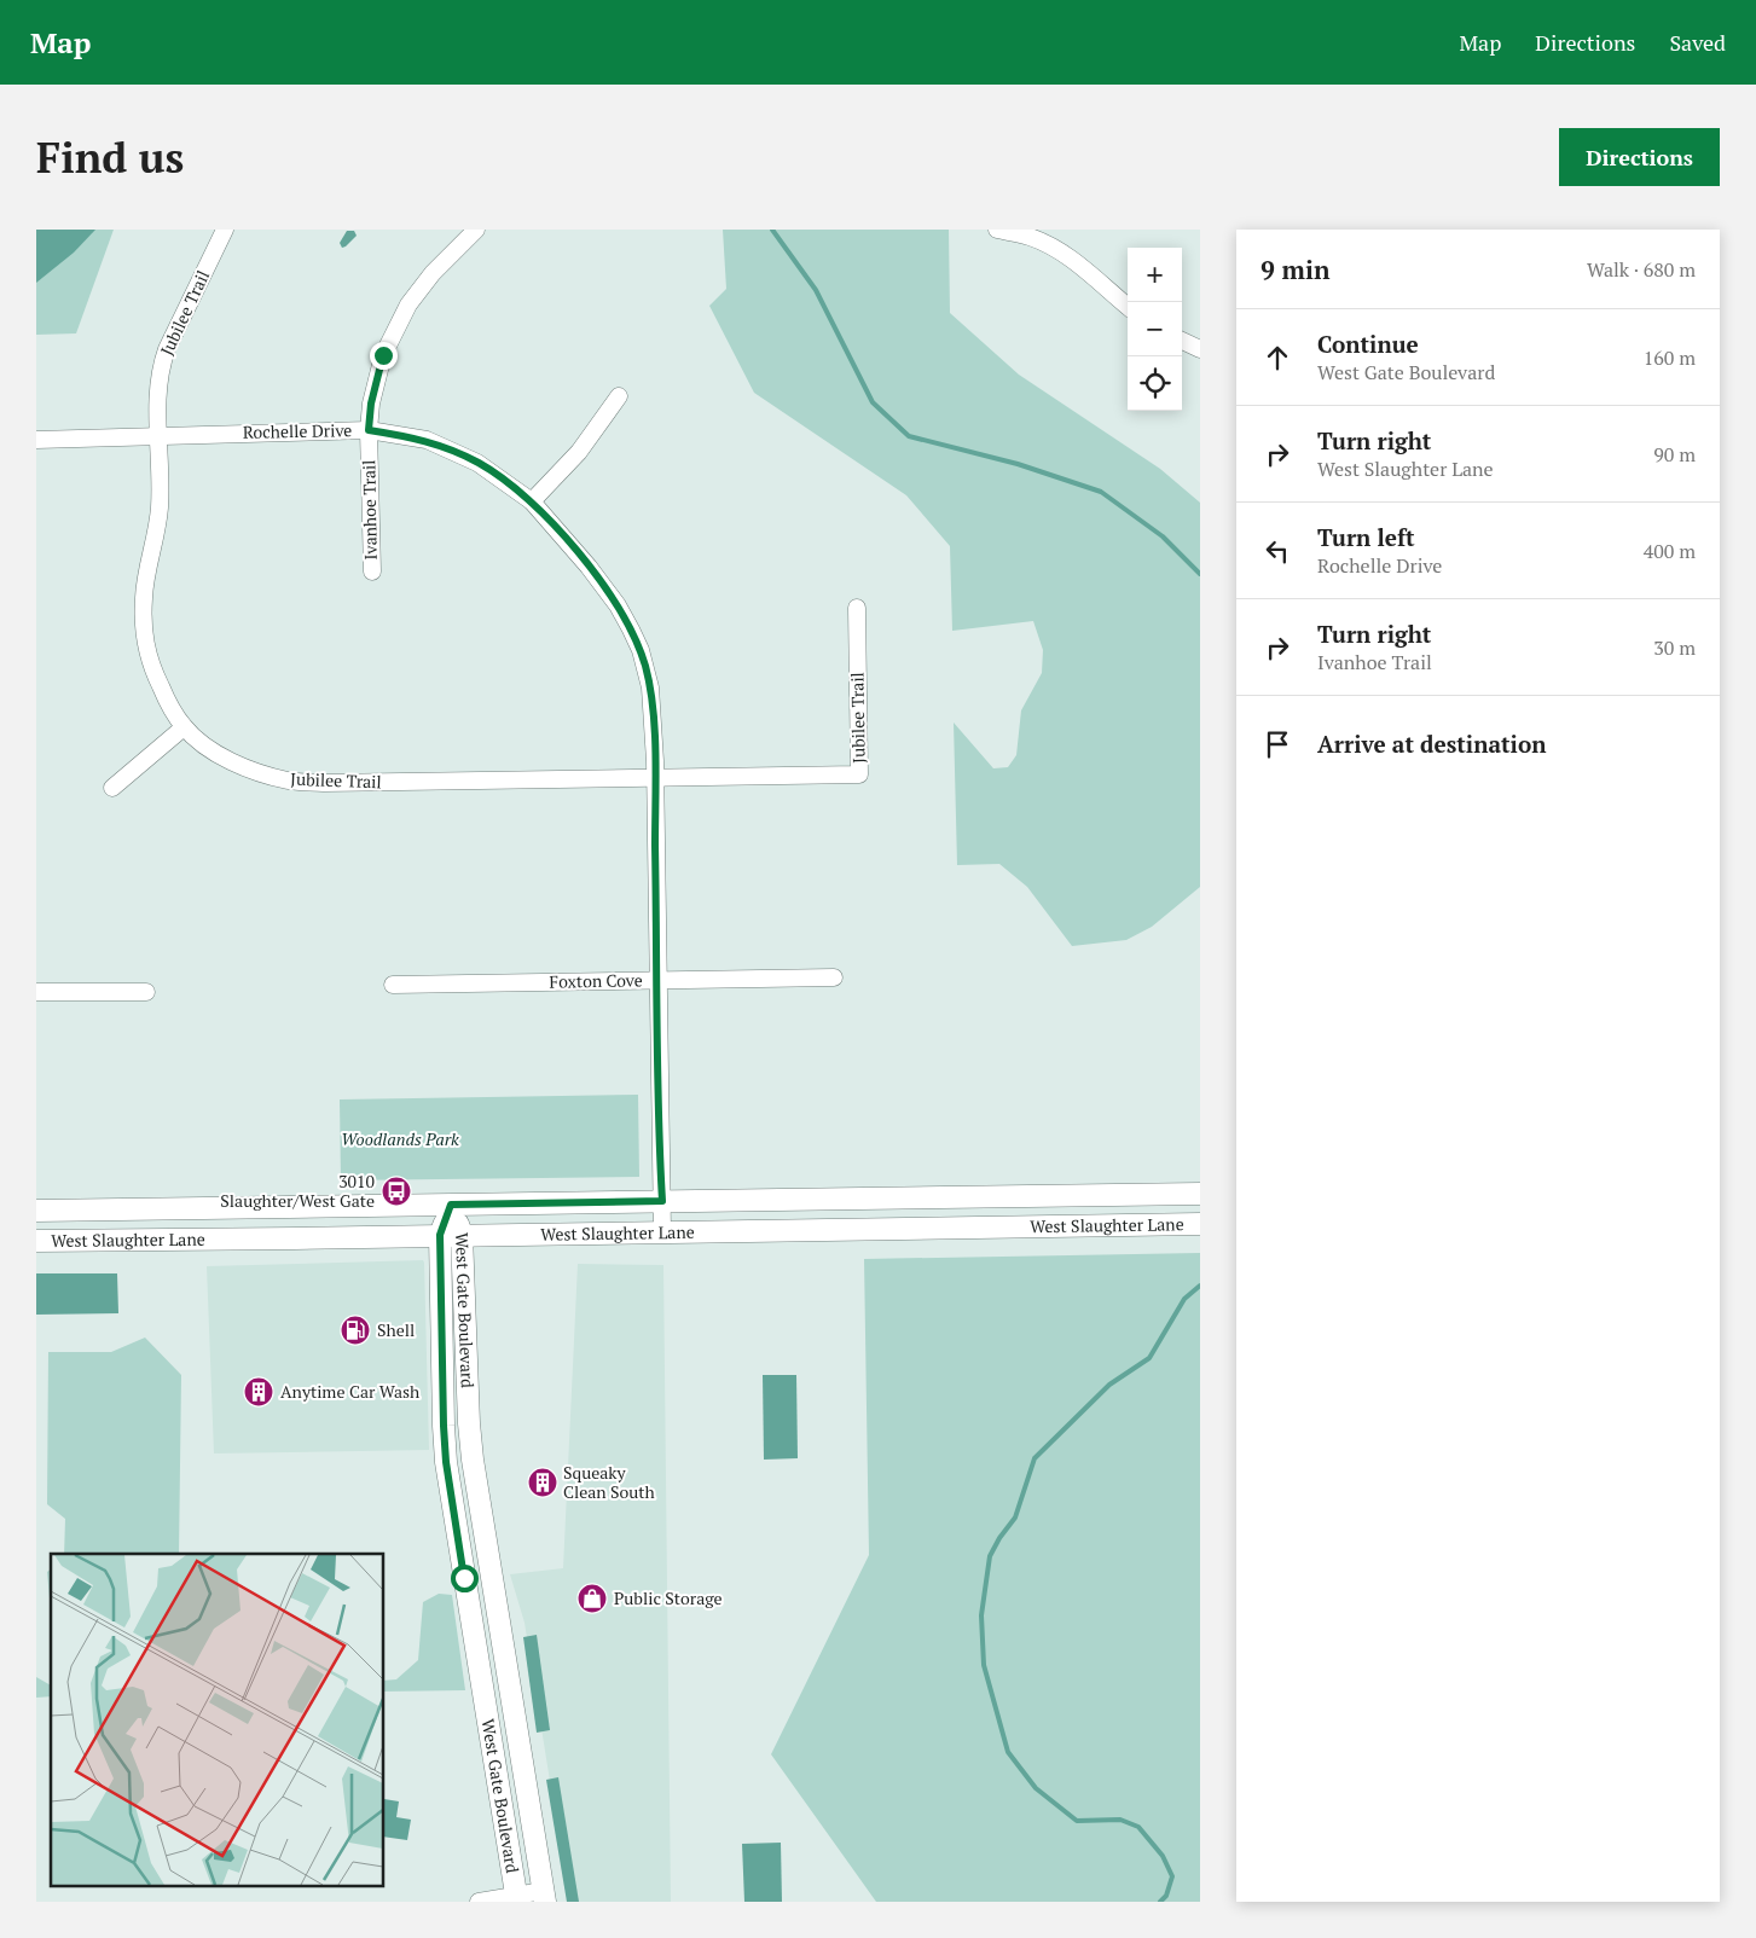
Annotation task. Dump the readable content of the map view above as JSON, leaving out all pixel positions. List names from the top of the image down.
{
  "streets": {
    "main road": ["West Slaughter Lane", "West Gate Boulevard"],
    "street": [
      "Jubilee Trail",
      "Rochelle Drive",
      "Ivanhoe Trail",
      "Foxton Cove"
    ]
  },
  "crossings": [
    ["Jubilee Trail", "Rochelle Drive"],
    ["Rochelle Drive", "Ivanhoe Trail"],
    ["Rochelle Drive", "Foxton Cove"],
    ["Rochelle Drive", "West Slaughter Lane"],
    ["West Slaughter Lane", "West Gate Boulevard"]
  ],
  "parks": ["Woodlands Park"],
  "places": {
    "bus stop": ["3010 Slaughter/West Gate"],
    "fuel station": ["Shell"],
    "building": ["Anytime Car Wash", "Squeaky Clean South"],
    "shop": ["Public Storage"]
  },
  "page": {
    "header": "Map",
    "nav": ["Map", "Directions", "Saved"],
    "buttons": "Directions",
    "title": "Find us",
    "heading": ["9 min", "Walk · 680 m"],
    "map_buttons": ["+", "−"],
    "list": [
      ["Continue", "West Gate Boulevard", "160 m"],
      ["Turn right", "West Slaughter Lane", "90 m"],
      ["Turn left", "Rochelle Drive", "400 m"],
      ["Turn right", "Ivanhoe Trail", "30 m"],
      "Arrive at destination"
    ]
  }
}
